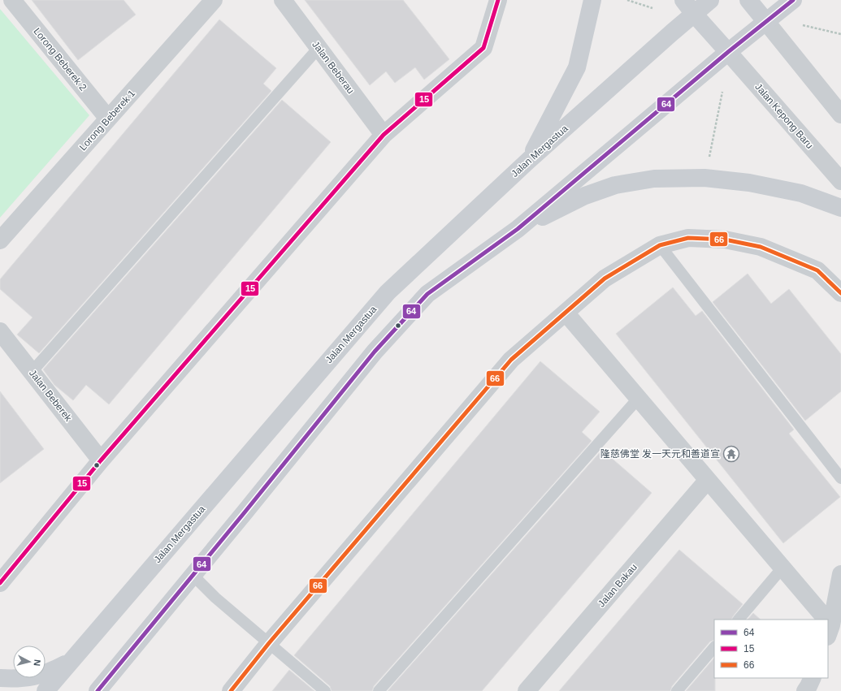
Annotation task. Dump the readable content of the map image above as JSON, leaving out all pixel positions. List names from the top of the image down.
{
  "streets": {
    "main road": ["Jalan Mergastua"],
    "street": [
      "Lorong Beberek 2",
      "Jalan Beberau",
      "Jalan Kepong Baru",
      "Lorong Beberek 1",
      "Jalan Beberek",
      "Jalan Bakau"
    ]
  },
  "crossings": [
    ["Lorong Beberek 2", "Lorong Beberek 1"]
  ],
  "places": {
    "temple": ["隆慈佛堂 发一天元和善道宣"]
  },
  "lines": ["transit line 64", "transit line 15", "transit line 66"],
  "legend": ["64", "15", "66"],
  "north": "right"
}
